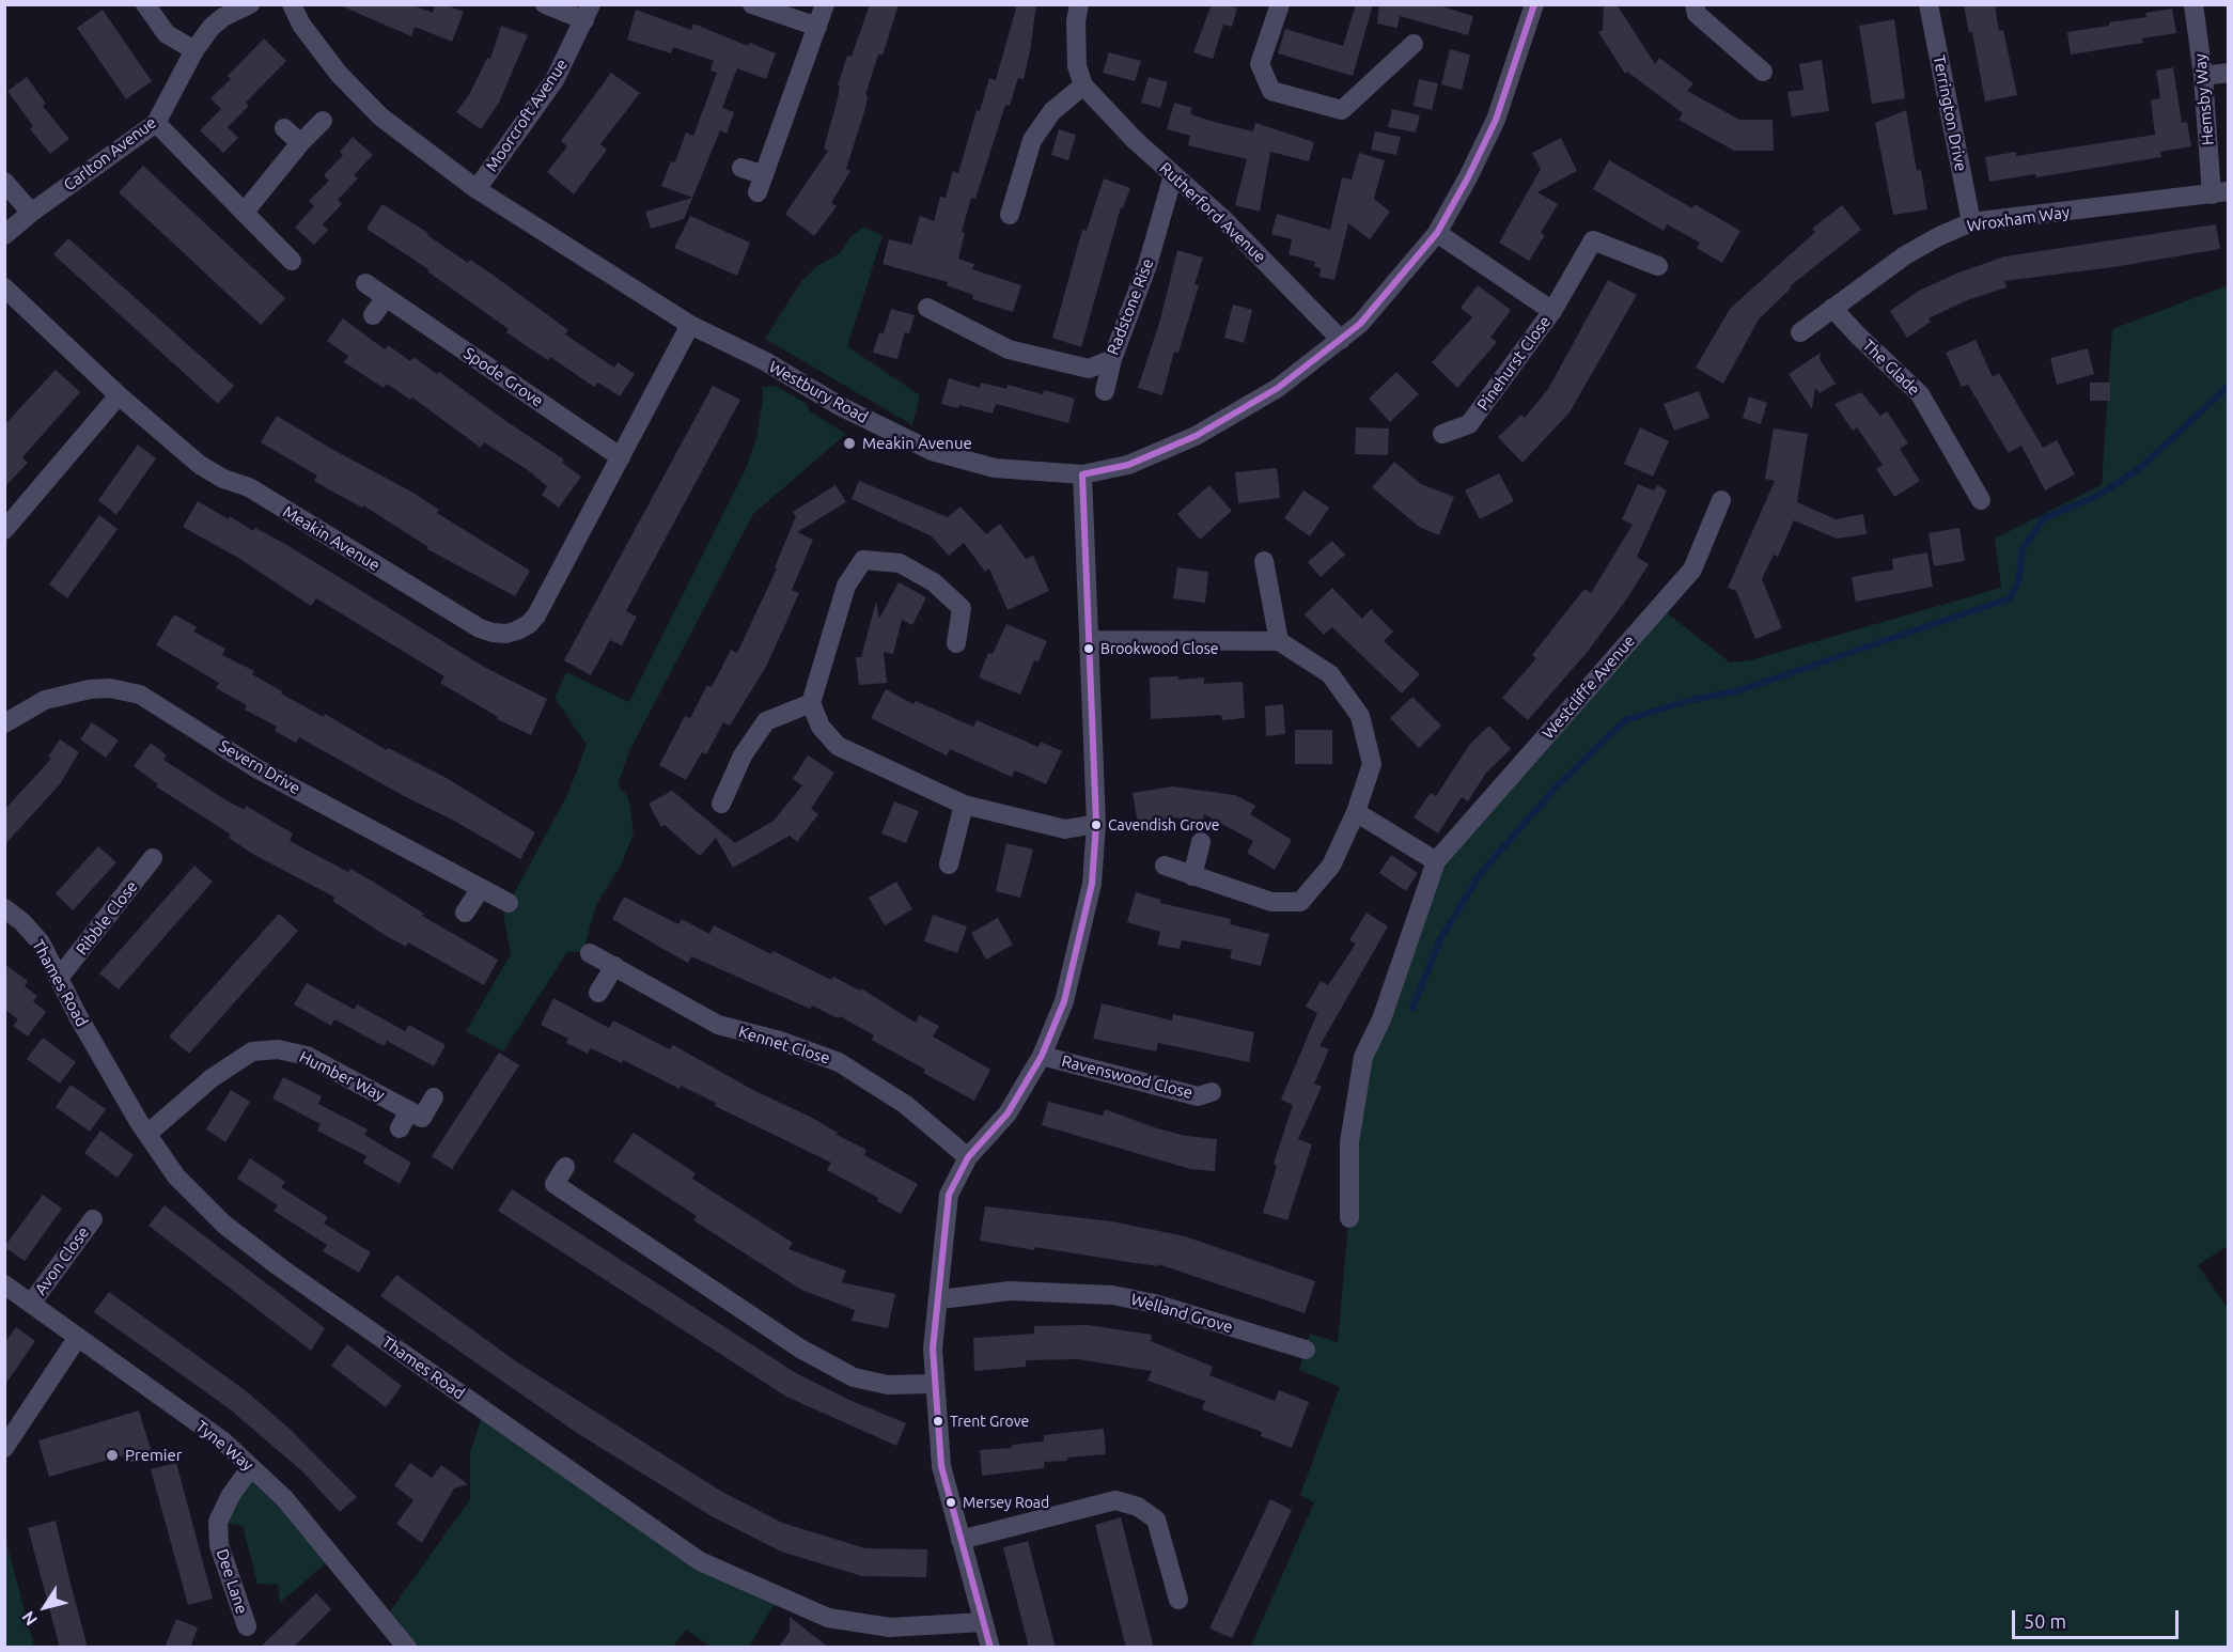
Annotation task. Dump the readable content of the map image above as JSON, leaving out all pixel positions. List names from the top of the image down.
{
  "streets": {
    "street": [
      "Hemsby Way",
      "Terrington Drive",
      "Moorcroft Avenue",
      "Carlton Avenue",
      "Rutherford Avenue",
      "Wroxham Way",
      "Radstone Rise",
      "Pinehurst Close",
      "The Glade",
      "Spode Grove",
      "Westbury Road",
      "Meakin Avenue",
      "Westcliffe Avenue",
      "Severn Drive",
      "Ribble Close",
      "Thames Road",
      "Kennet Close",
      "Humber Way",
      "Ravenswood Close",
      "Avon Close",
      "Welland Grove",
      "Tyne Way",
      "Dee Lane"
    ]
  },
  "crossings": [
    ["Hemsby Way", "Wroxham Way"],
    ["Terrington Drive", "Wroxham Way"],
    ["Moorcroft Avenue", "Westbury Road"],
    ["Rutherford Avenue", "Radstone Rise"],
    ["Rutherford Avenue", "Westbury Road"],
    ["Wroxham Way", "The Glade"],
    ["Pinehurst Close", "Westbury Road"],
    ["Spode Grove", "Meakin Avenue"],
    ["Westbury Road", "Meakin Avenue"],
    ["Ribble Close", "Thames Road"],
    ["Thames Road", "Humber Way"],
    ["Avon Close", "Tyne Way"],
    ["Tyne Way", "Dee Lane"]
  ],
  "places": [
    "Meakin Avenue",
    "Brookwood Close",
    "Cavendish Grove",
    "Trent Grove",
    "Premier",
    "Mersey Road"
  ],
  "scale_bar": "50 m",
  "north": "bottom left"
}
